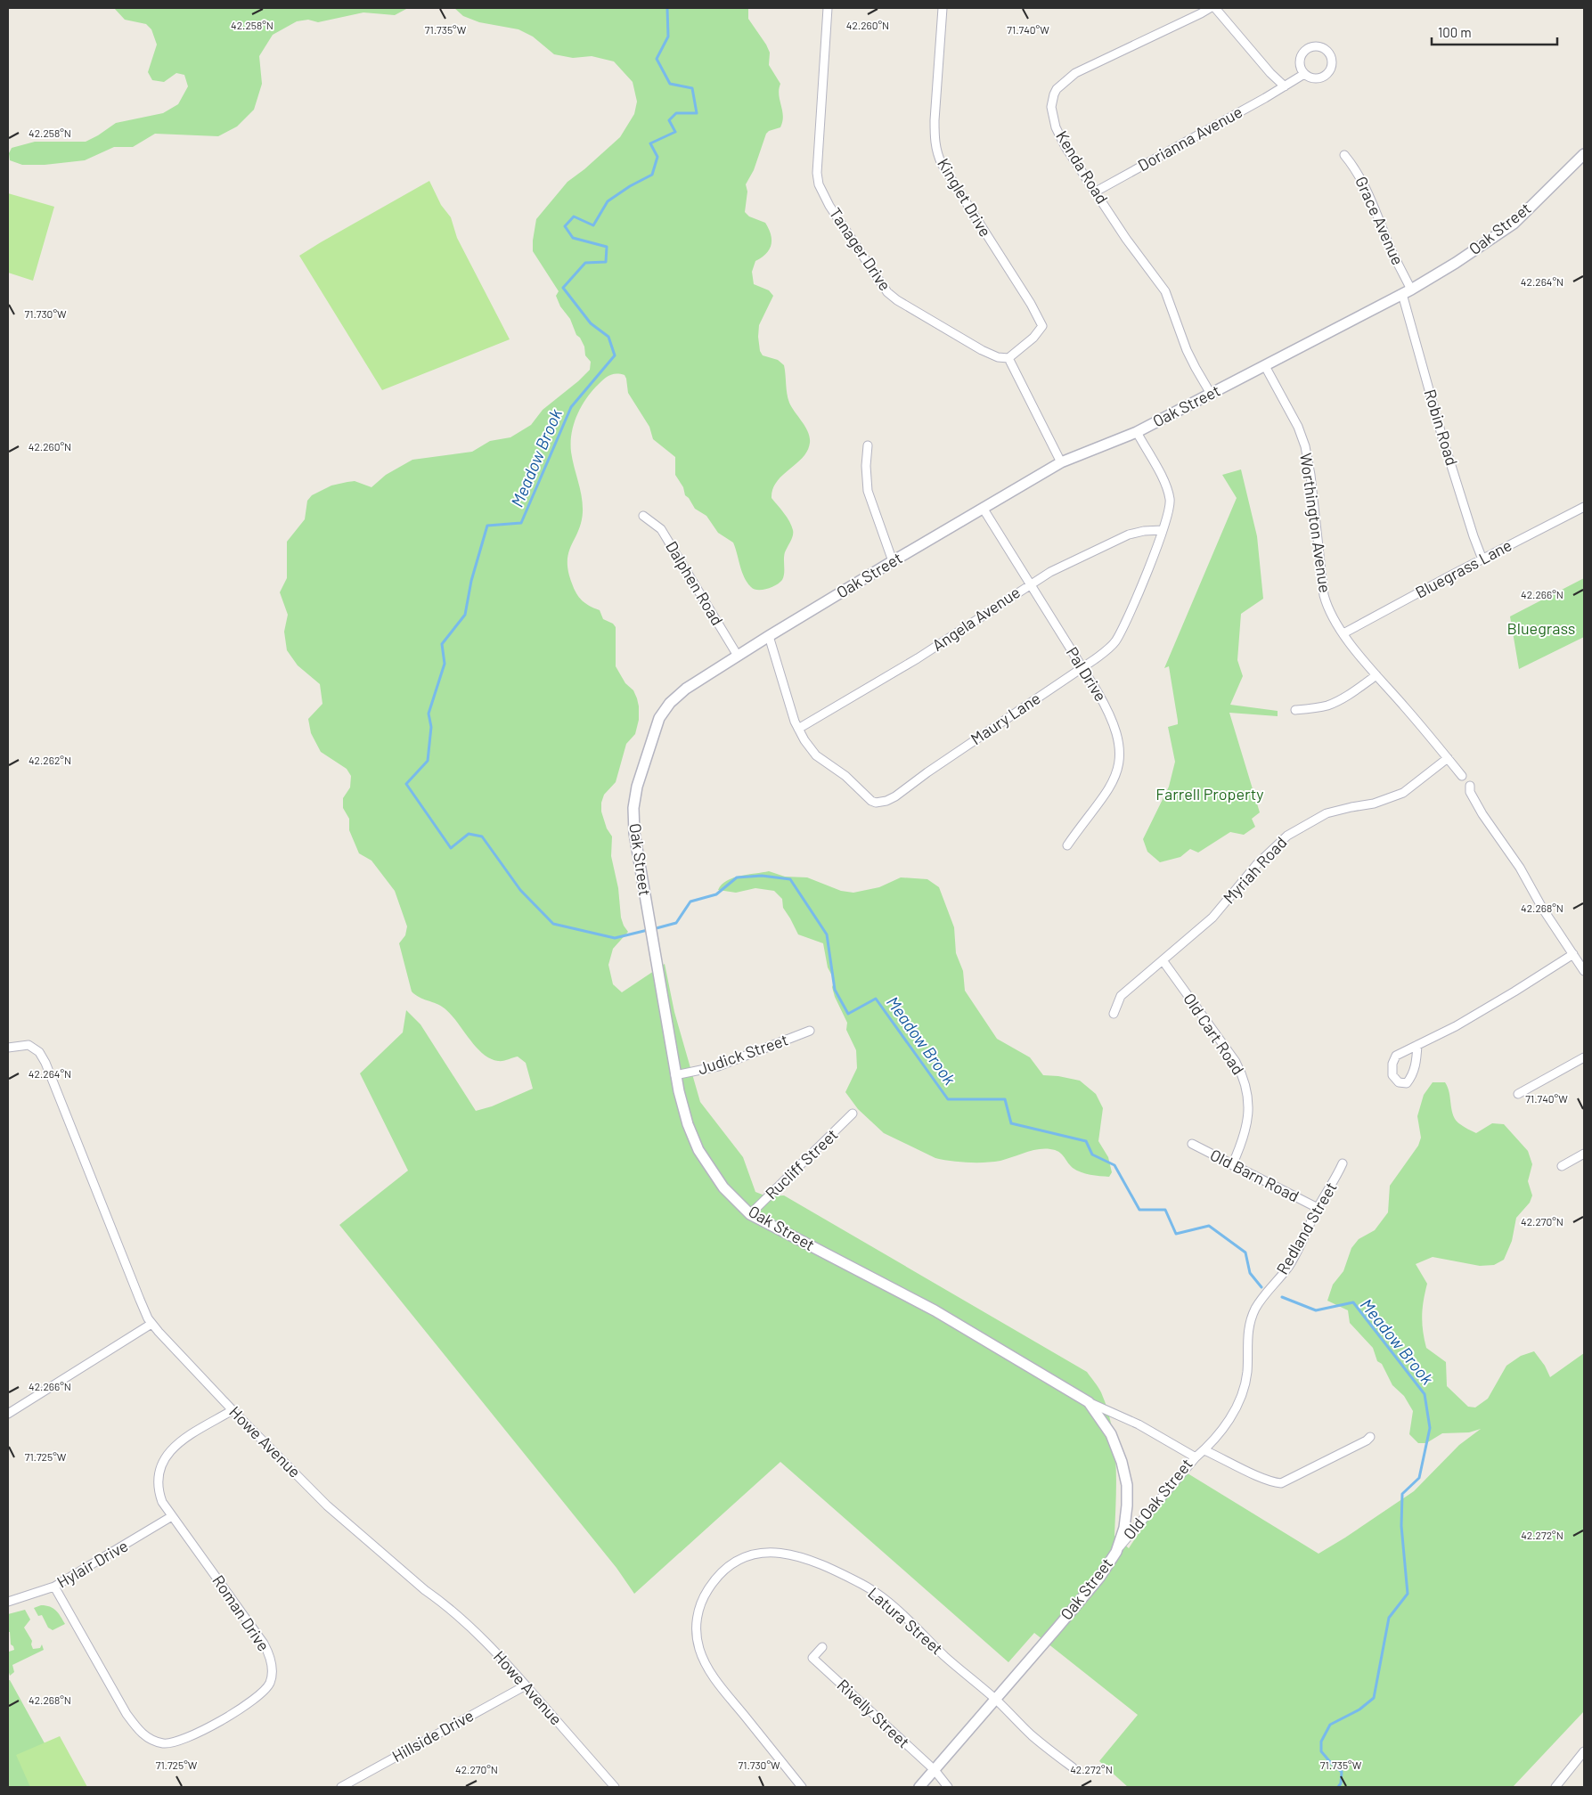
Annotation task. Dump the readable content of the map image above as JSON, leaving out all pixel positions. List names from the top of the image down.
{
  "streets": {
    "street": [
      "Dorianna Avenue",
      "Kenda Road",
      "Kinglet Drive",
      "Grace Avenue",
      "Oak Street",
      "Tanager Drive",
      "Robin Road",
      "Worthington Avenue",
      "Bluegrass Lane",
      "Dalphen Road",
      "Angela Avenue",
      "Pal Drive",
      "Maury Lane",
      "Myriah Road",
      "Old Cart Road",
      "Judick Street",
      "Rucliff Street",
      "Old Barn Road",
      "Redland Street",
      "Howe Avenue",
      "Old Oak Street",
      "Hylair Drive",
      "Roman Drive",
      "Latura Street",
      "Rivelly Street",
      "Hillside Drive"
    ]
  },
  "crossings": [
    ["Dorianna Avenue", "Kenda Road"],
    ["Kenda Road", "Oak Street"],
    ["Kinglet Drive", "Tanager Drive"],
    ["Grace Avenue", "Oak Street"],
    ["Grace Avenue", "Robin Road"],
    ["Oak Street", "Robin Road"],
    ["Oak Street", "Worthington Avenue"],
    ["Oak Street", "Dalphen Road"],
    ["Oak Street", "Pal Drive"],
    ["Oak Street", "Maury Lane"],
    ["Oak Street", "Judick Street"],
    ["Oak Street", "Rucliff Street"],
    ["Oak Street", "Old Oak Street"],
    ["Oak Street", "Latura Street"],
    ["Oak Street", "Rivelly Street"],
    ["Robin Road", "Bluegrass Lane"],
    ["Worthington Avenue", "Bluegrass Lane"],
    ["Worthington Avenue", "Myriah Road"],
    ["Angela Avenue", "Pal Drive"],
    ["Angela Avenue", "Maury Lane"],
    ["Pal Drive", "Maury Lane"],
    ["Myriah Road", "Old Cart Road"],
    ["Old Cart Road", "Old Barn Road"],
    ["Old Barn Road", "Redland Street"],
    ["Redland Street", "Old Oak Street"],
    ["Howe Avenue", "Roman Drive"],
    ["Howe Avenue", "Hillside Drive"],
    ["Hylair Drive", "Roman Drive"]
  ],
  "water": ["Meadow Brook"],
  "parks": ["Bluegrass", "Farrell Property"],
  "scale_bar": "100 m",
  "coordinates": [
    "42.258°N",
    "42.260°N",
    "71.735°W",
    "71.740°W",
    "42.264°N",
    "71.730°W",
    "42.266°N",
    "42.262°N",
    "42.268°N",
    "42.270°N",
    "71.725°W",
    "42.272°N"
  ]
}
